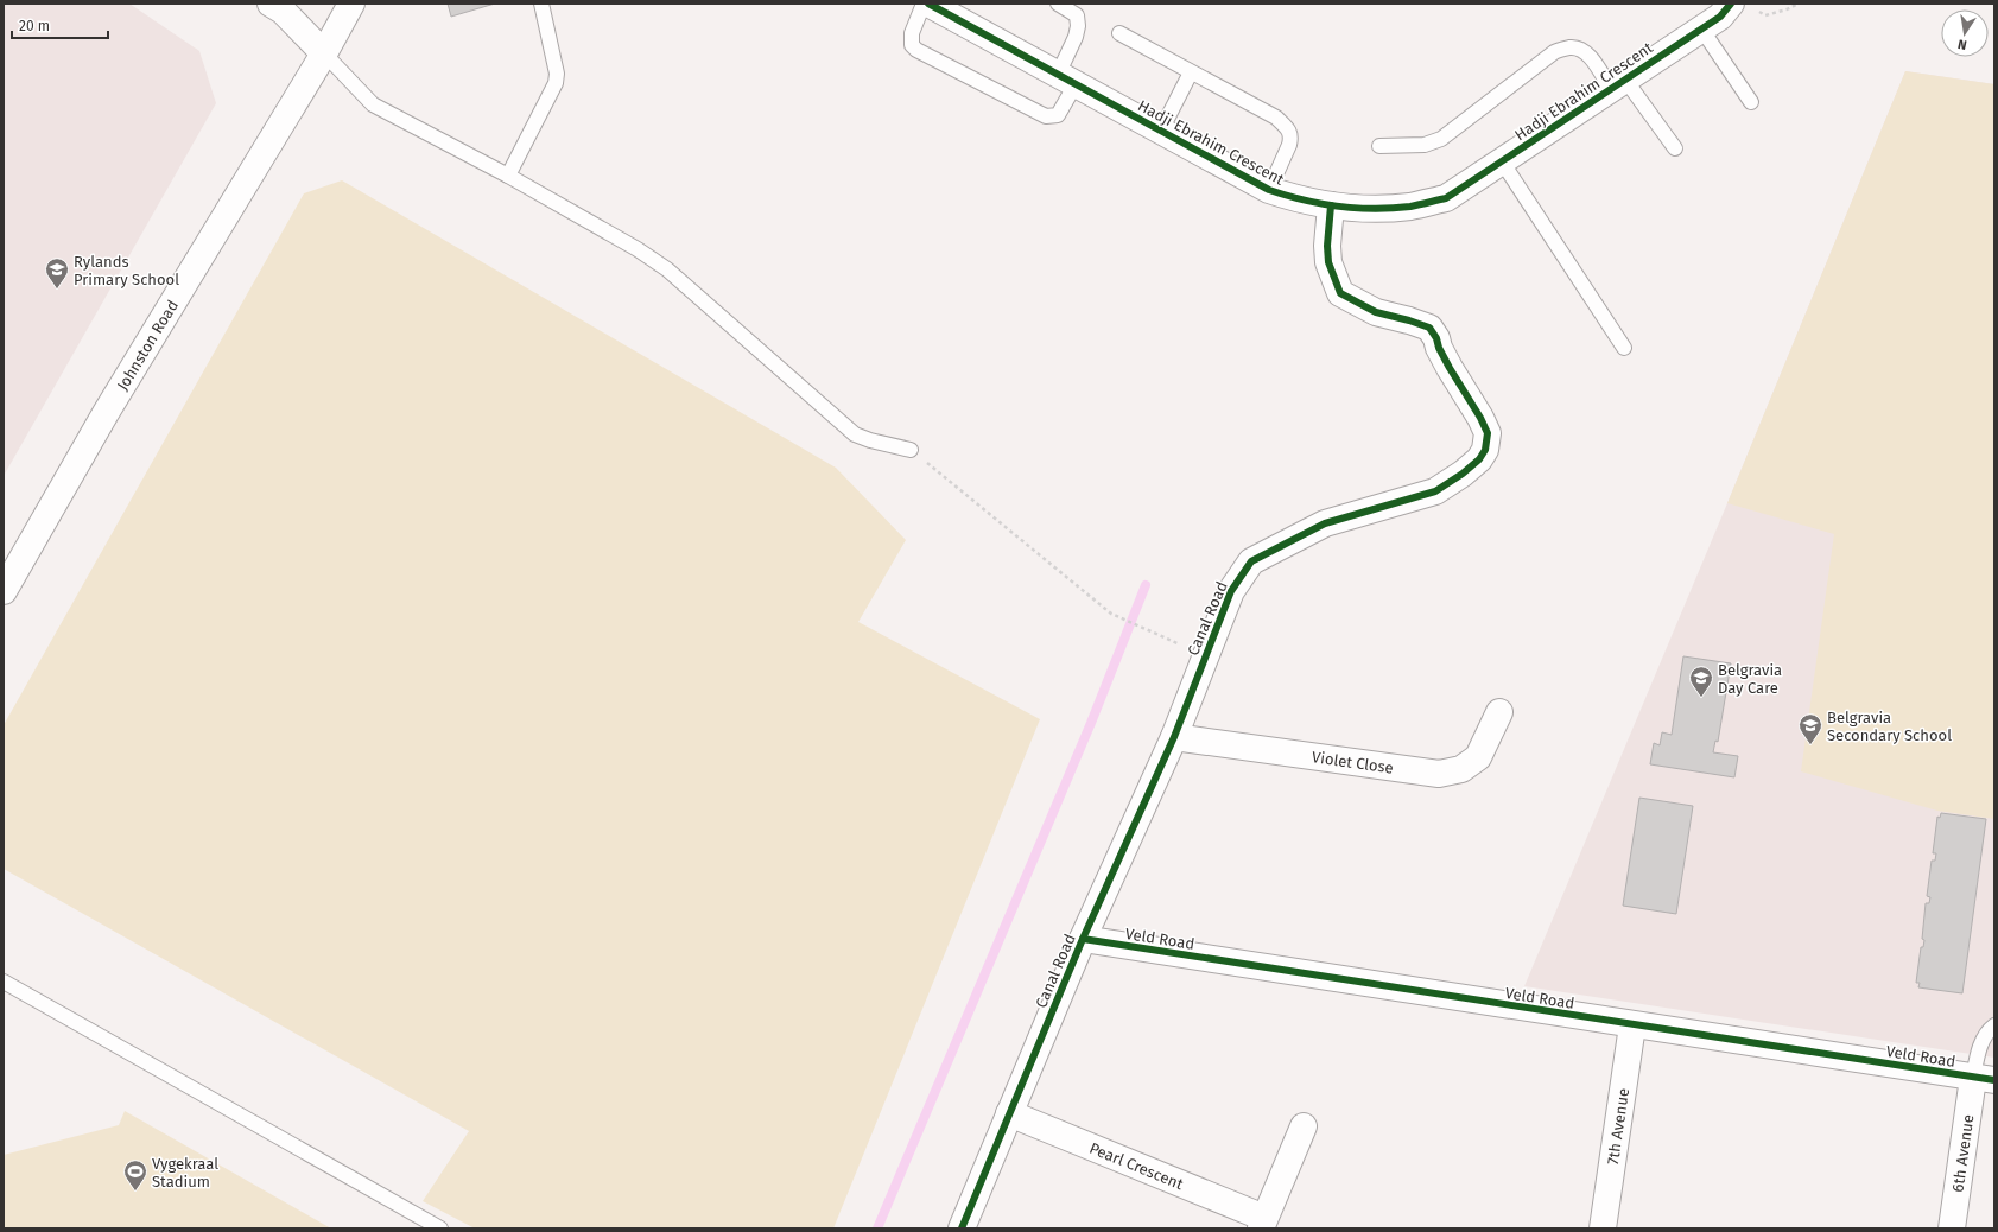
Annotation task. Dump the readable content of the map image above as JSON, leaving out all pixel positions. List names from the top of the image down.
{
  "streets": {
    "street": [
      "Hadji Ebrahim Crescent",
      "Johnston Road",
      "Canal Road",
      "Violet Close",
      "Veld Road",
      "7th Avenue",
      "6th Avenue",
      "Pearl Crescent"
    ]
  },
  "crossings": [
    ["Hadji Ebrahim Crescent", "Canal Road"],
    ["Canal Road", "Violet Close"],
    ["Canal Road", "Veld Road"],
    ["Canal Road", "Pearl Crescent"],
    ["Veld Road", "7th Avenue"],
    ["Veld Road", "6th Avenue"]
  ],
  "places": {
    "school or university": ["Rylands Primary School", "Belgravia Day Care", "Belgravia Secondary School"],
    "sports": ["Vygekraal Stadium"]
  },
  "scale_bar": "20 m",
  "north": "bottom"
}
